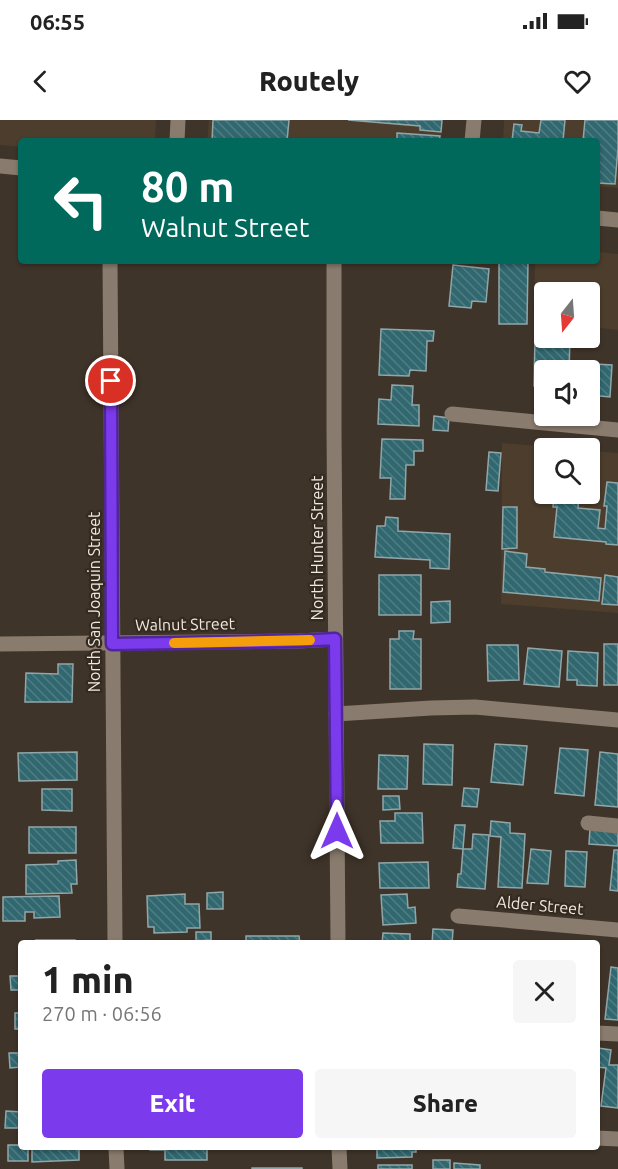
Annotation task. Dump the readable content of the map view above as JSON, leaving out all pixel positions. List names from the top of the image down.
{
  "streets": {
    "street": [
      "North Hunter Street",
      "North San Joaquin Street",
      "Walnut Street",
      "Alder Street"
    ]
  },
  "crossings": [
    ["North Hunter Street", "Walnut Street"],
    ["North San Joaquin Street", "Walnut Street"]
  ],
  "north": "bottom",
  "page": {
    "status": "06:55",
    "header": "Routely",
    "turn": ["80 m", "Walnut Street"],
    "heading": ["1 min", "270 m · 06:56"],
    "buttons": ["Exit", "Share"]
  }
}
